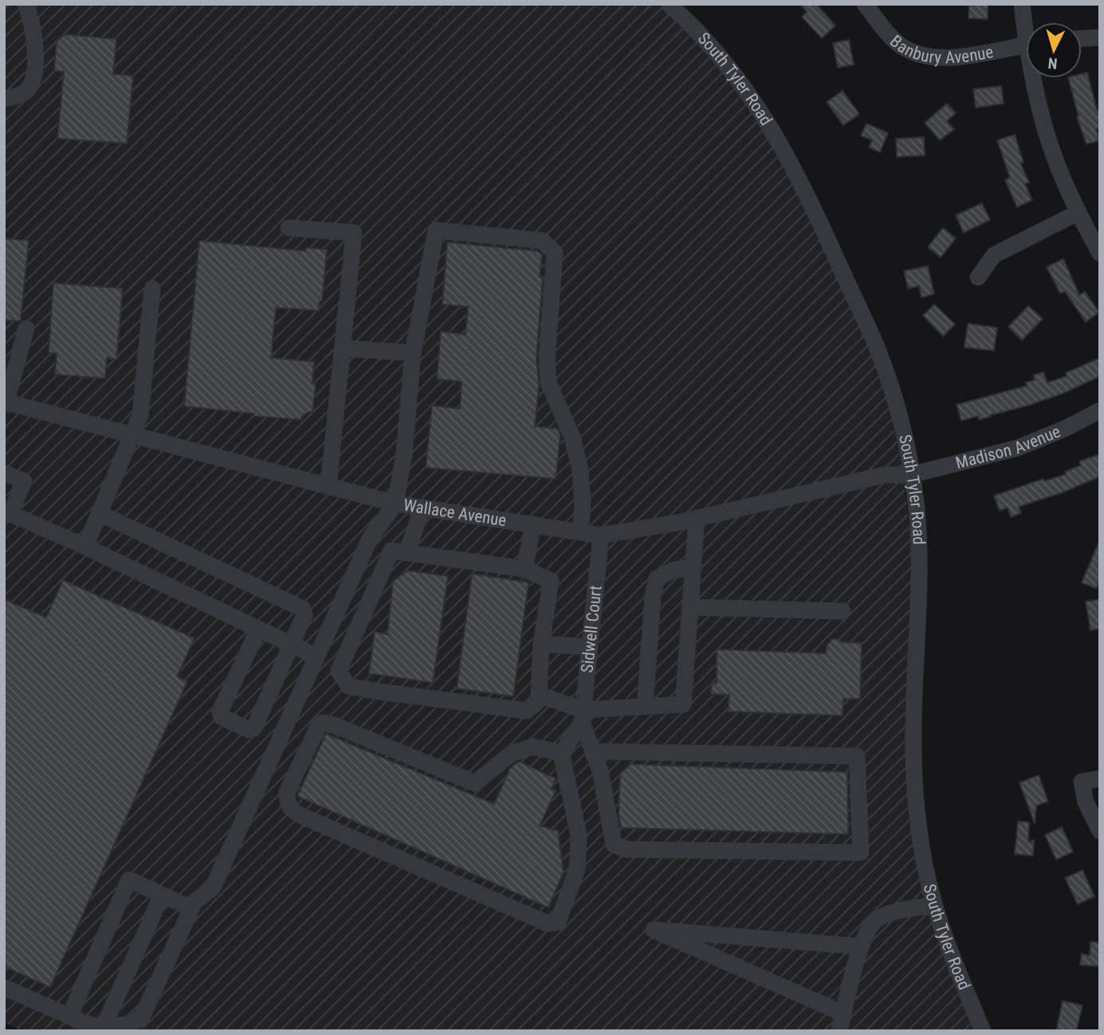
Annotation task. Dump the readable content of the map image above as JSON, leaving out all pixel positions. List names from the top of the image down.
{
  "streets": {
    "street": [
      "Banbury Avenue",
      "South Tyler Road",
      "Madison Avenue",
      "Wallace Avenue",
      "Sidwell Court"
    ]
  },
  "crossings": [
    ["South Tyler Road", "Madison Avenue"],
    ["South Tyler Road", "Wallace Avenue"],
    ["Madison Avenue", "Wallace Avenue"],
    ["Wallace Avenue", "Sidwell Court"]
  ],
  "north": "bottom"
}
